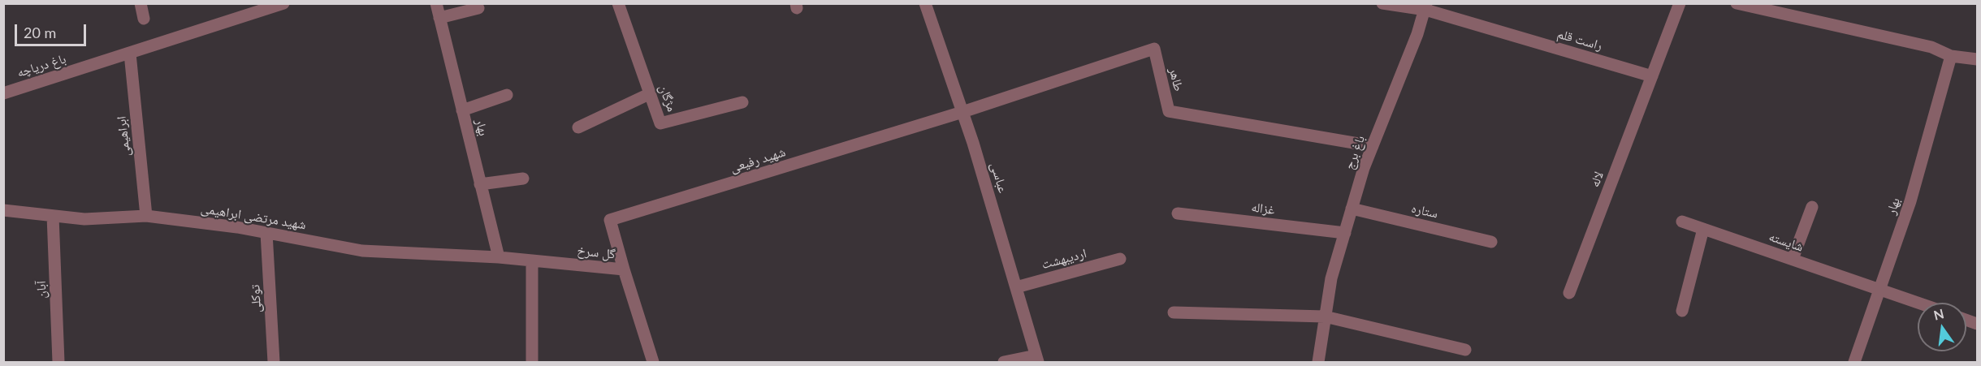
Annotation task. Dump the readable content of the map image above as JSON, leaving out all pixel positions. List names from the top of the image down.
{
  "streets": {
    "street": [
      "راست قلم",
      "باغ دریاچه",
      "طاهر",
      "مژگان",
      "بهار",
      "ابراهیمی",
      "باغ برج",
      "شهید رفیعی",
      "عباسی",
      "لاله",
      "غزاله",
      "ستاره",
      "شهید مرتضی ابراهیمی",
      "شایسته",
      "گل سرخ",
      "اردیبهشت",
      "آبان",
      "توکلی"
    ]
  },
  "crossings": [
    ["راست قلم", "باغ برج"],
    ["راست قلم", "لاله"],
    ["باغ دریاچه", "ابراهیمی"],
    ["طاهر", "باغ برج"],
    ["طاهر", "شهید رفیعی"],
    ["طاهر", "عباسی"],
    ["بهار", "شهید مرتضی ابراهیمی"],
    ["بهار", "شایسته"],
    ["بهار", "گل سرخ"],
    ["ابراهیمی", "شهید مرتضی ابراهیمی"],
    ["باغ برج", "غزاله"],
    ["باغ برج", "ستاره"],
    ["شهید رفیعی", "عباسی"],
    ["شهید رفیعی", "گل سرخ"],
    ["عباسی", "اردیبهشت"],
    ["شهید مرتضی ابراهیمی", "گل سرخ"],
    ["شهید مرتضی ابراهیمی", "آبان"],
    ["شهید مرتضی ابراهیمی", "توکلی"]
  ],
  "scale_bar": "20 m",
  "north": "top"
}
